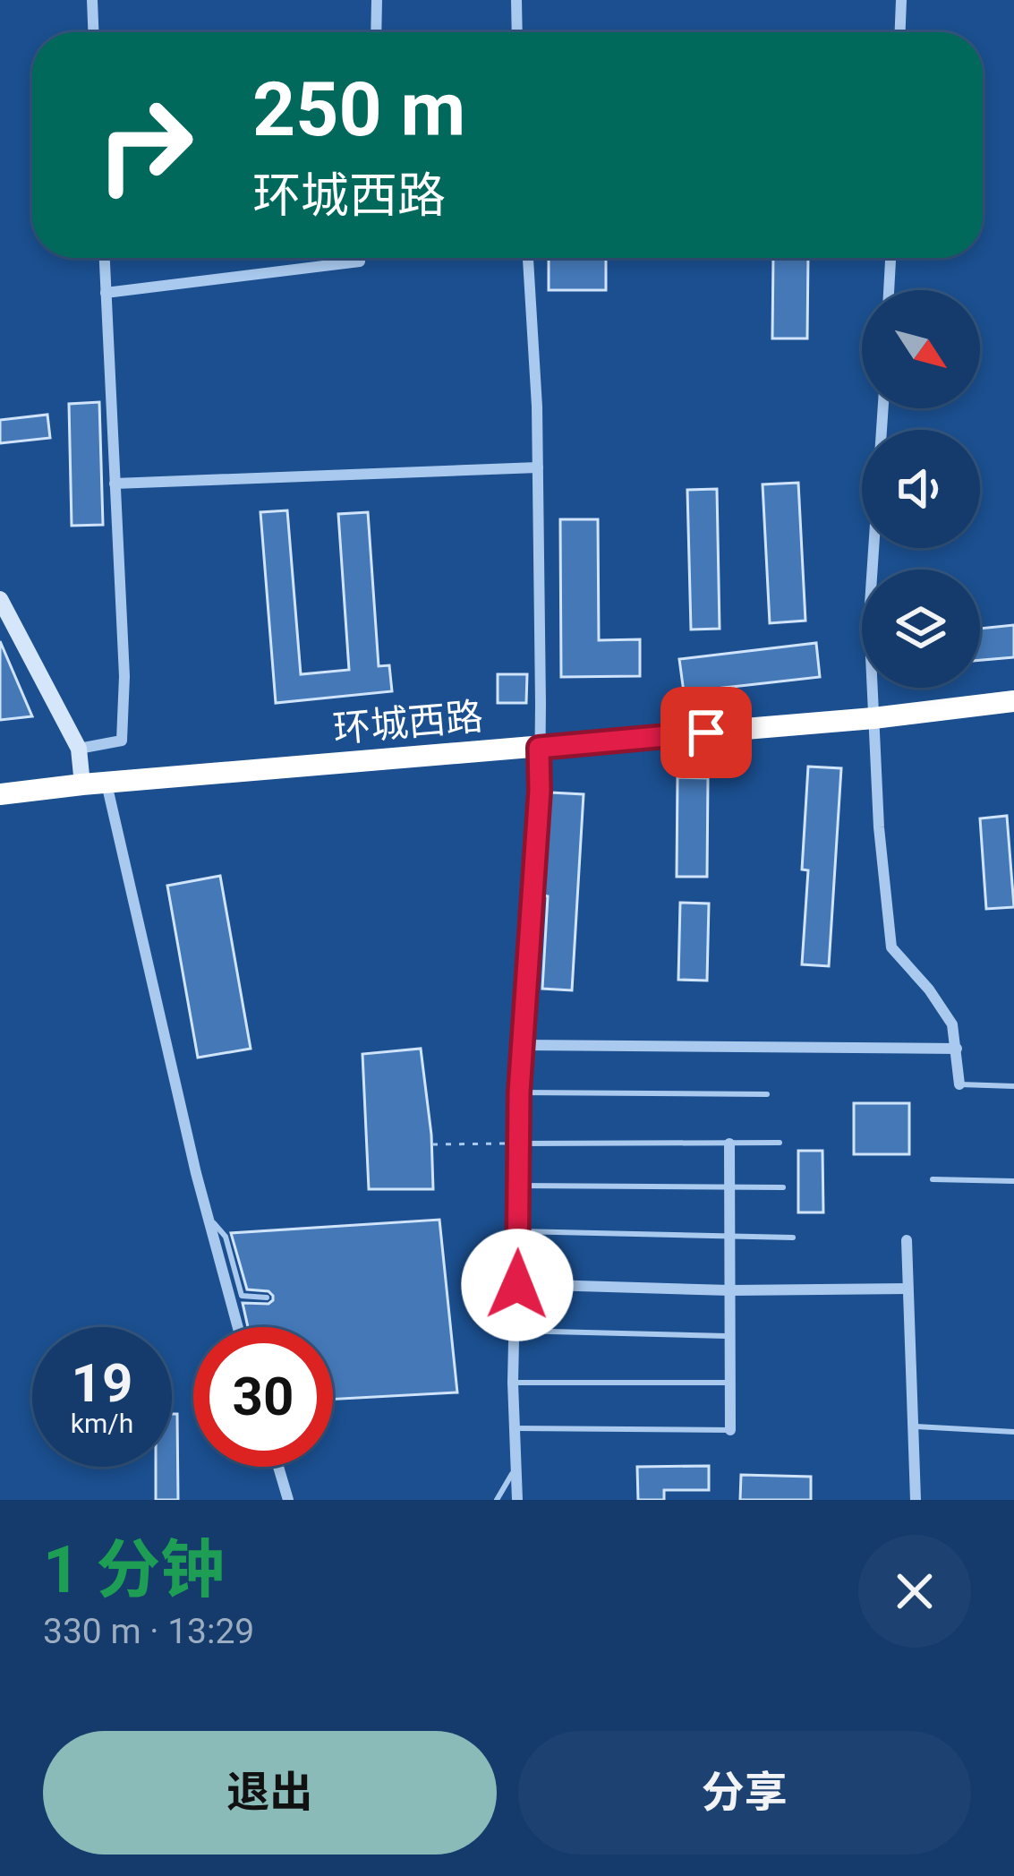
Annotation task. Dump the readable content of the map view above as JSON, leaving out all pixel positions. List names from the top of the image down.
{
  "streets": {
    "highway": ["环城西路"]
  },
  "north": "bottom right",
  "page": {
    "turn": ["250 m", "环城西路"],
    "speed": "19 km/h",
    "limit": "30",
    "heading": ["1 分钟", "330 m · 13:29"],
    "buttons": ["退出", "分享"]
  }
}
